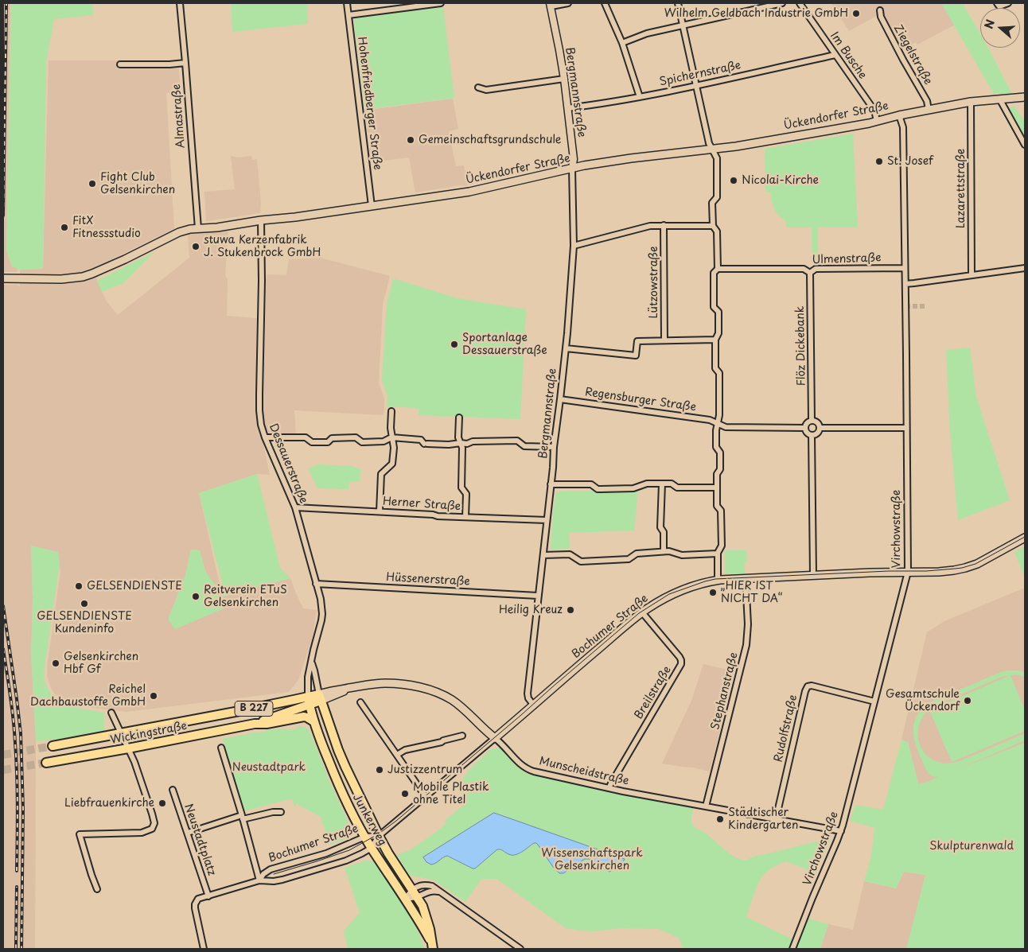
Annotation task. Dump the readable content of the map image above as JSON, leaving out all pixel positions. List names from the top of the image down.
{
  "streets": {
    "main road": [
      "Ückendorfer Straße",
      "Bochumer Straße",
      "B 227",
      "Wickingstraße",
      "Munscheidstraße",
      "Junkerweg"
    ],
    "street": [
      "Ziegelstraße",
      "Im Busche",
      "Spichernstraße",
      "Bergmannstraße",
      "Hohenfriedberger Straße",
      "Almastraße",
      "Lazarettstraße",
      "Ulmenstraße",
      "Lützowstraße",
      "Flöz Dickebank",
      "Regensburger Straße",
      "Dessauerstraße",
      "Herner Straße",
      "Virchowstraße",
      "Hüssenerstraße",
      "Stephanstraße",
      "Breilstraße",
      "Rudolfstraße",
      "Neustadtplatz"
    ]
  },
  "crossings": [
    ["Ziegelstraße", "Ückendorfer Straße"],
    ["Im Busche", "Spichernstraße"],
    ["Im Busche", "Ückendorfer Straße"],
    ["Spichernstraße", "Bergmannstraße"],
    ["Bergmannstraße", "Ückendorfer Straße"],
    ["Bergmannstraße", "Regensburger Straße"],
    ["Bergmannstraße", "Herner Straße"],
    ["Bergmannstraße", "Hüssenerstraße"],
    ["Bergmannstraße", "Bochumer Straße"],
    ["Hohenfriedberger Straße", "Ückendorfer Straße"],
    ["Almastraße", "Ückendorfer Straße"],
    ["Ückendorfer Straße", "Lazarettstraße"],
    ["Ückendorfer Straße", "Dessauerstraße"],
    ["Ückendorfer Straße", "Virchowstraße"],
    ["Ulmenstraße", "Flöz Dickebank"],
    ["Ulmenstraße", "Virchowstraße"],
    ["Flöz Dickebank", "Regensburger Straße"],
    ["Dessauerstraße", "Herner Straße"],
    ["Dessauerstraße", "Hüssenerstraße"],
    ["Dessauerstraße", "Wickingstraße"],
    ["Dessauerstraße", "Munscheidstraße"],
    ["Dessauerstraße", "Junkerweg"],
    ["Virchowstraße", "Bochumer Straße"],
    ["Virchowstraße", "Rudolfstraße"],
    ["Virchowstraße", "Munscheidstraße"],
    ["Bochumer Straße", "Stephanstraße"],
    ["Bochumer Straße", "Breilstraße"],
    ["Bochumer Straße", "Munscheidstraße"],
    ["Bochumer Straße", "Junkerweg"],
    ["Bochumer Straße", "Neustadtplatz"],
    ["Stephanstraße", "Munscheidstraße"],
    ["Breilstraße", "Munscheidstraße"],
    ["Rudolfstraße", "Munscheidstraße"],
    ["Wickingstraße", "Munscheidstraße"],
    ["Wickingstraße", "Junkerweg"],
    ["Munscheidstraße", "Junkerweg"]
  ],
  "parks": ["Neustadtpark", "Skulpturenwald", "Wissenschaftspark Gelsenkirchen"],
  "places": [
    "Wilhelm Geldbach Industrie GmbH",
    "Gemeinschaftsgrundschule",
    "St. Josef",
    "Nicolai-Kirche",
    "Fight Club Gelsenkirchen",
    "FitX Fitnessstudio",
    "stuwa Kerzenfabrik J. Stukenbrock GmbH",
    "Sportanlage Dessauerstraße",
    "GELSENDIENSTE",
    "„HIER IST NICHT DA“",
    "Reitverein ETuS Gelsenkirchen",
    "GELSENDIENSTE Kundeninfo",
    "Heilig Kreuz",
    "Gelsenkirchen Hbf Gf",
    "Reichel Dachbaustoffe GmbH",
    "Gesamtschule Ückendorf",
    "Justizzentrum",
    "Mobile Plastik ohne Titel",
    "Liebfrauenkirche",
    "Städtischer Kindergarten"
  ],
  "north": "left"
}
